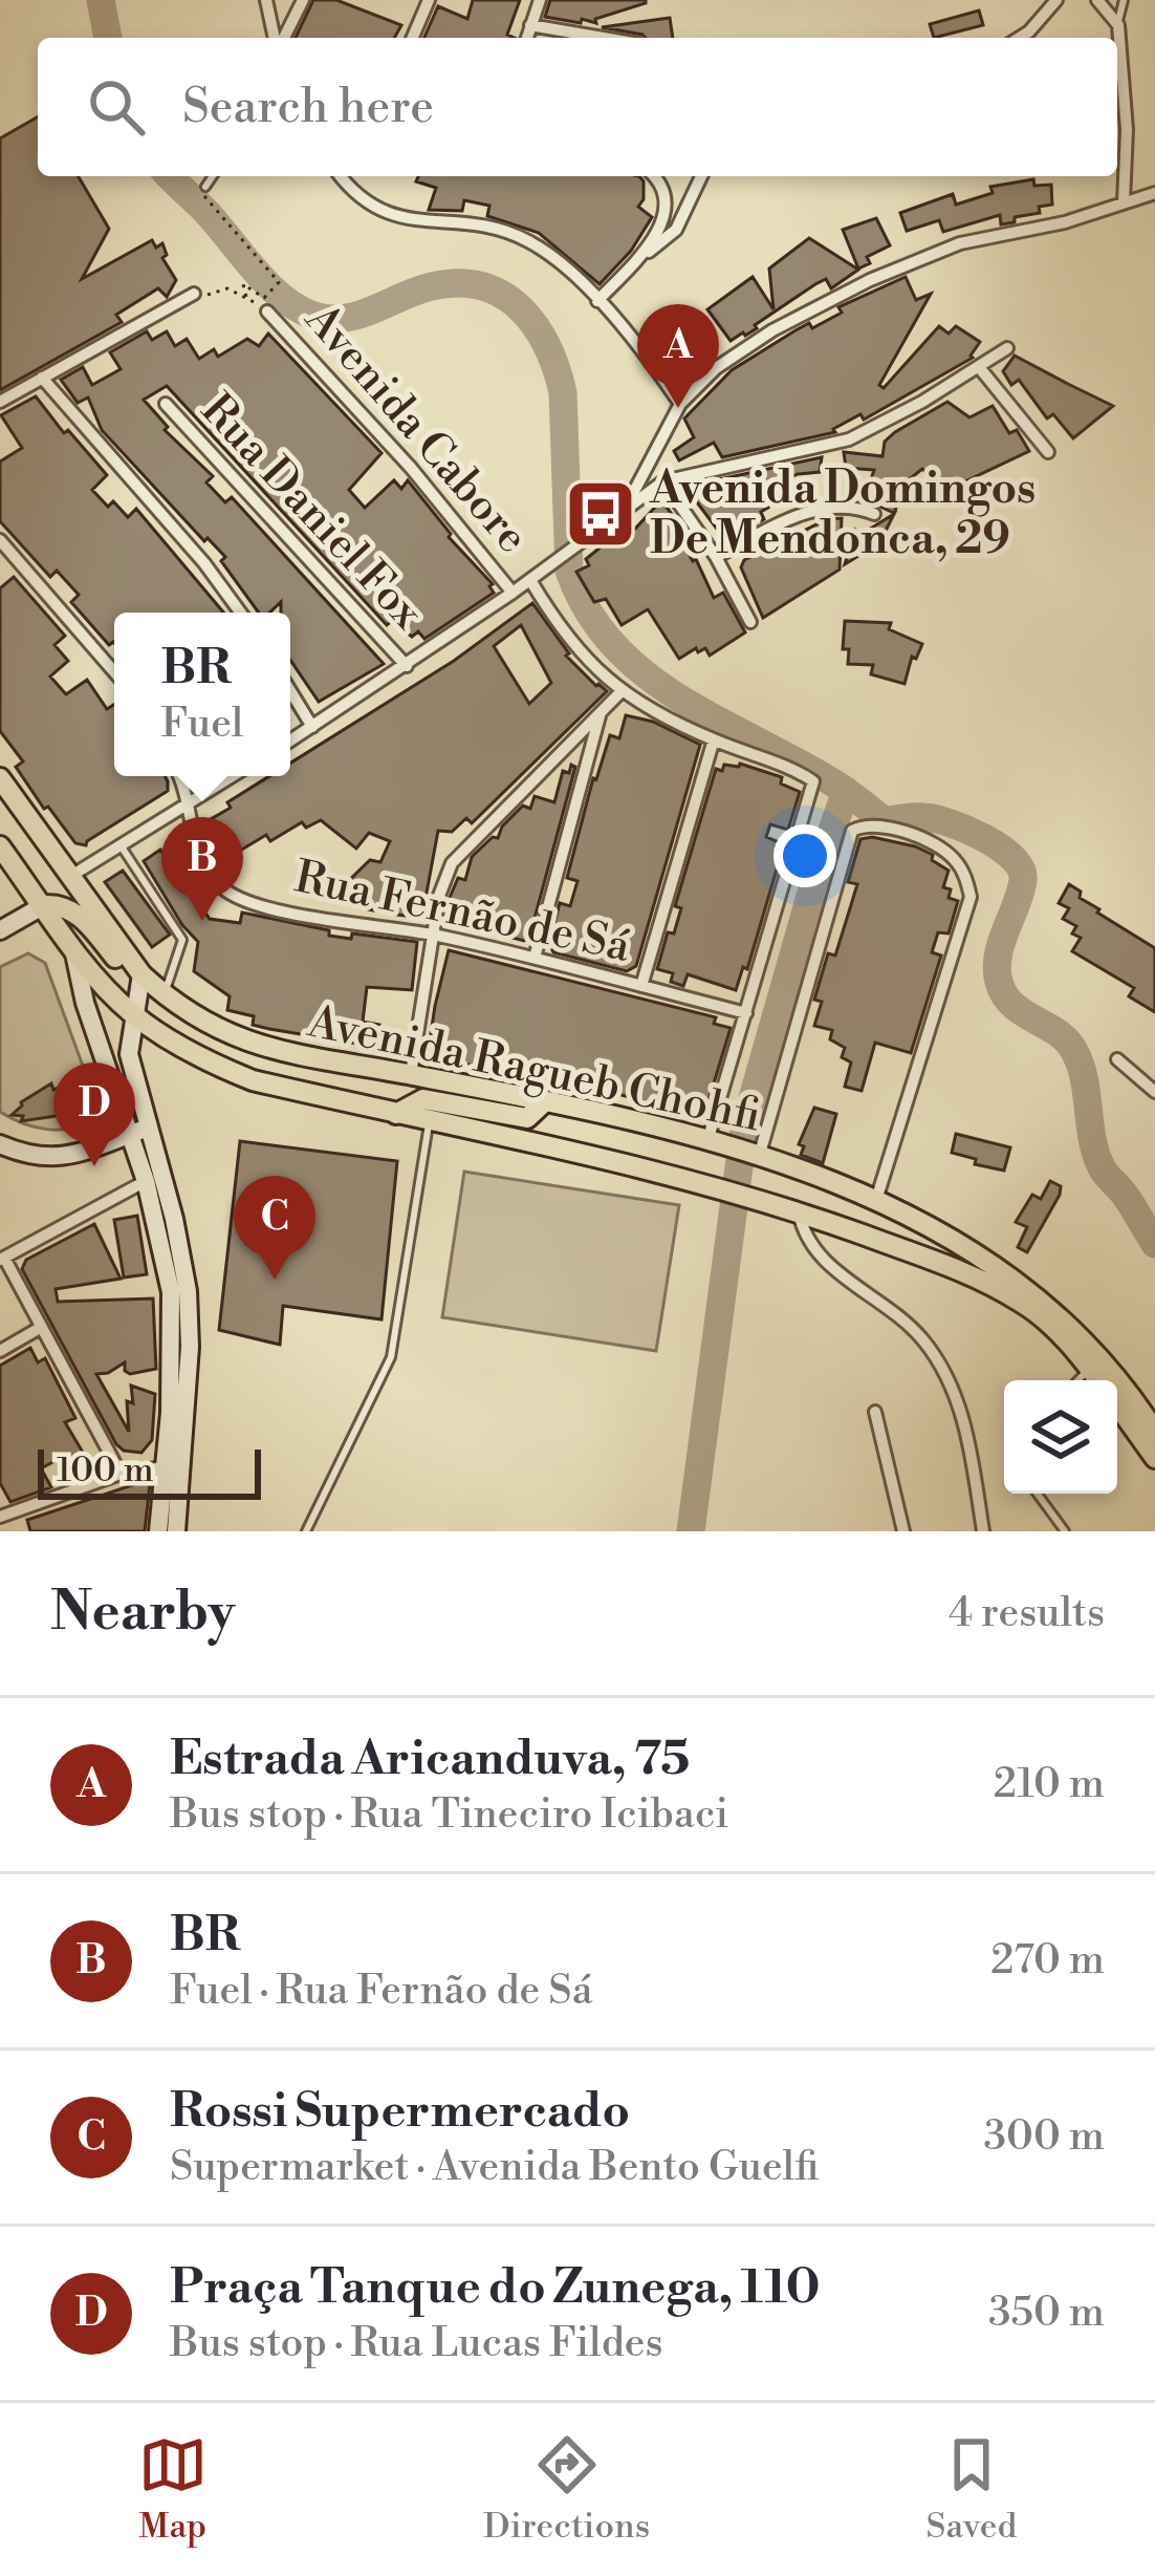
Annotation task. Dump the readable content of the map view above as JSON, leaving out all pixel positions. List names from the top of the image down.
{
  "streets": {
    "main road": ["Avenida Ragueb Chohfi"],
    "street": ["Avenida Cabore", "Rua Daniel Fox", "Rua Fernão de Sá"]
  },
  "places": {
    "bus stop": ["Avenida Domingos De Mendonca, 29"]
  },
  "scale_bar": "100 m",
  "page": {
    "search": "Search here",
    "pins": [
      "A",
      "B",
      "D",
      "C"
    ],
    "popup": ["BR", "Fuel"],
    "scale": "100 m",
    "heading": ["Nearby", "4 results"],
    "list": [
      {
        "mark": "A",
        "name": "Estrada Aricanduva, 75",
        "note": "Bus stop · Rua Tineciro Icibaci",
        "value": "210 m"
      },
      {
        "mark": "B",
        "name": "BR",
        "note": "Fuel · Rua Fernão de Sá",
        "value": "270 m"
      },
      {
        "mark": "C",
        "name": "Rossi Supermercado",
        "note": "Supermarket · Avenida Bento Guelfi",
        "value": "300 m"
      },
      {
        "mark": "D",
        "name": "Praça Tanque do Zunega, 110",
        "note": "Bus stop · Rua Lucas Fildes",
        "value": "350 m"
      }
    ],
    "nav": ["Map", "Directions", "Saved"]
  }
}
